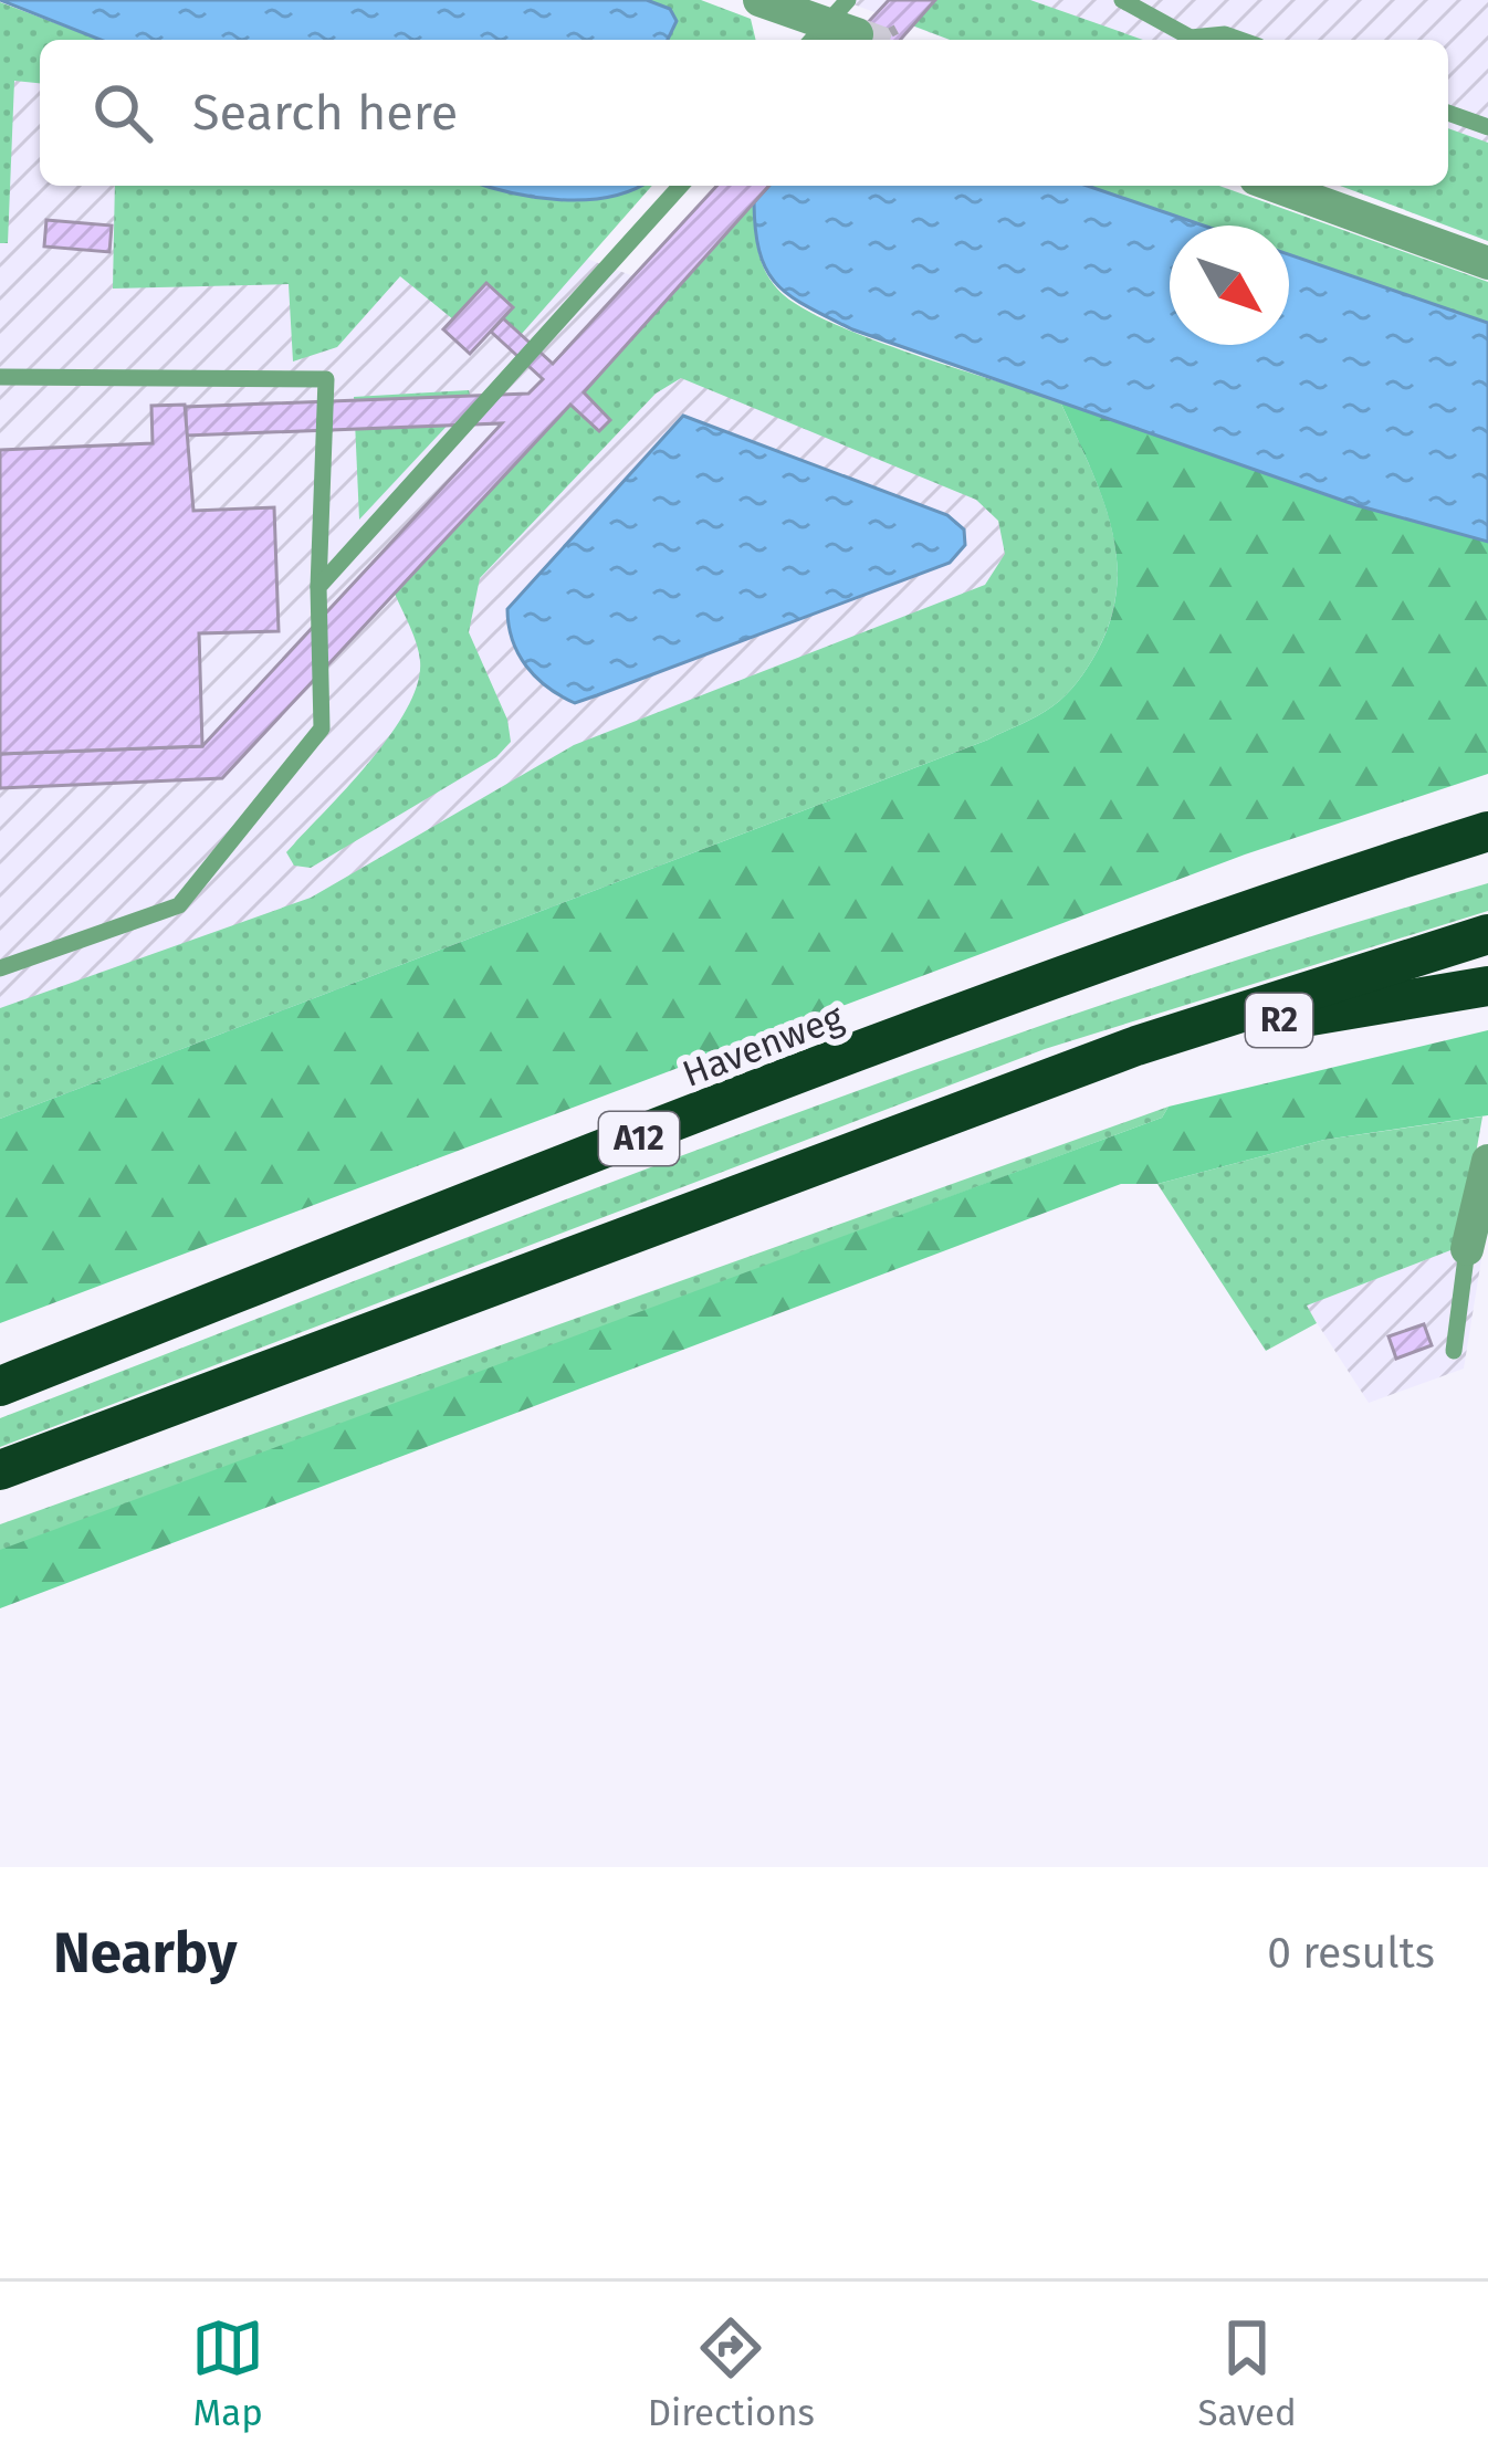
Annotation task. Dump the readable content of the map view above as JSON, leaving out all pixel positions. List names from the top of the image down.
{
  "streets": {
    "highway": ["R2", "Havenweg", "A12"]
  },
  "crossings": [
    ["R2", "A12"]
  ],
  "north": "bottom right",
  "page": {
    "search": "Search here",
    "heading": ["Nearby", "0 results"],
    "nav": ["Map", "Directions", "Saved"]
  }
}
